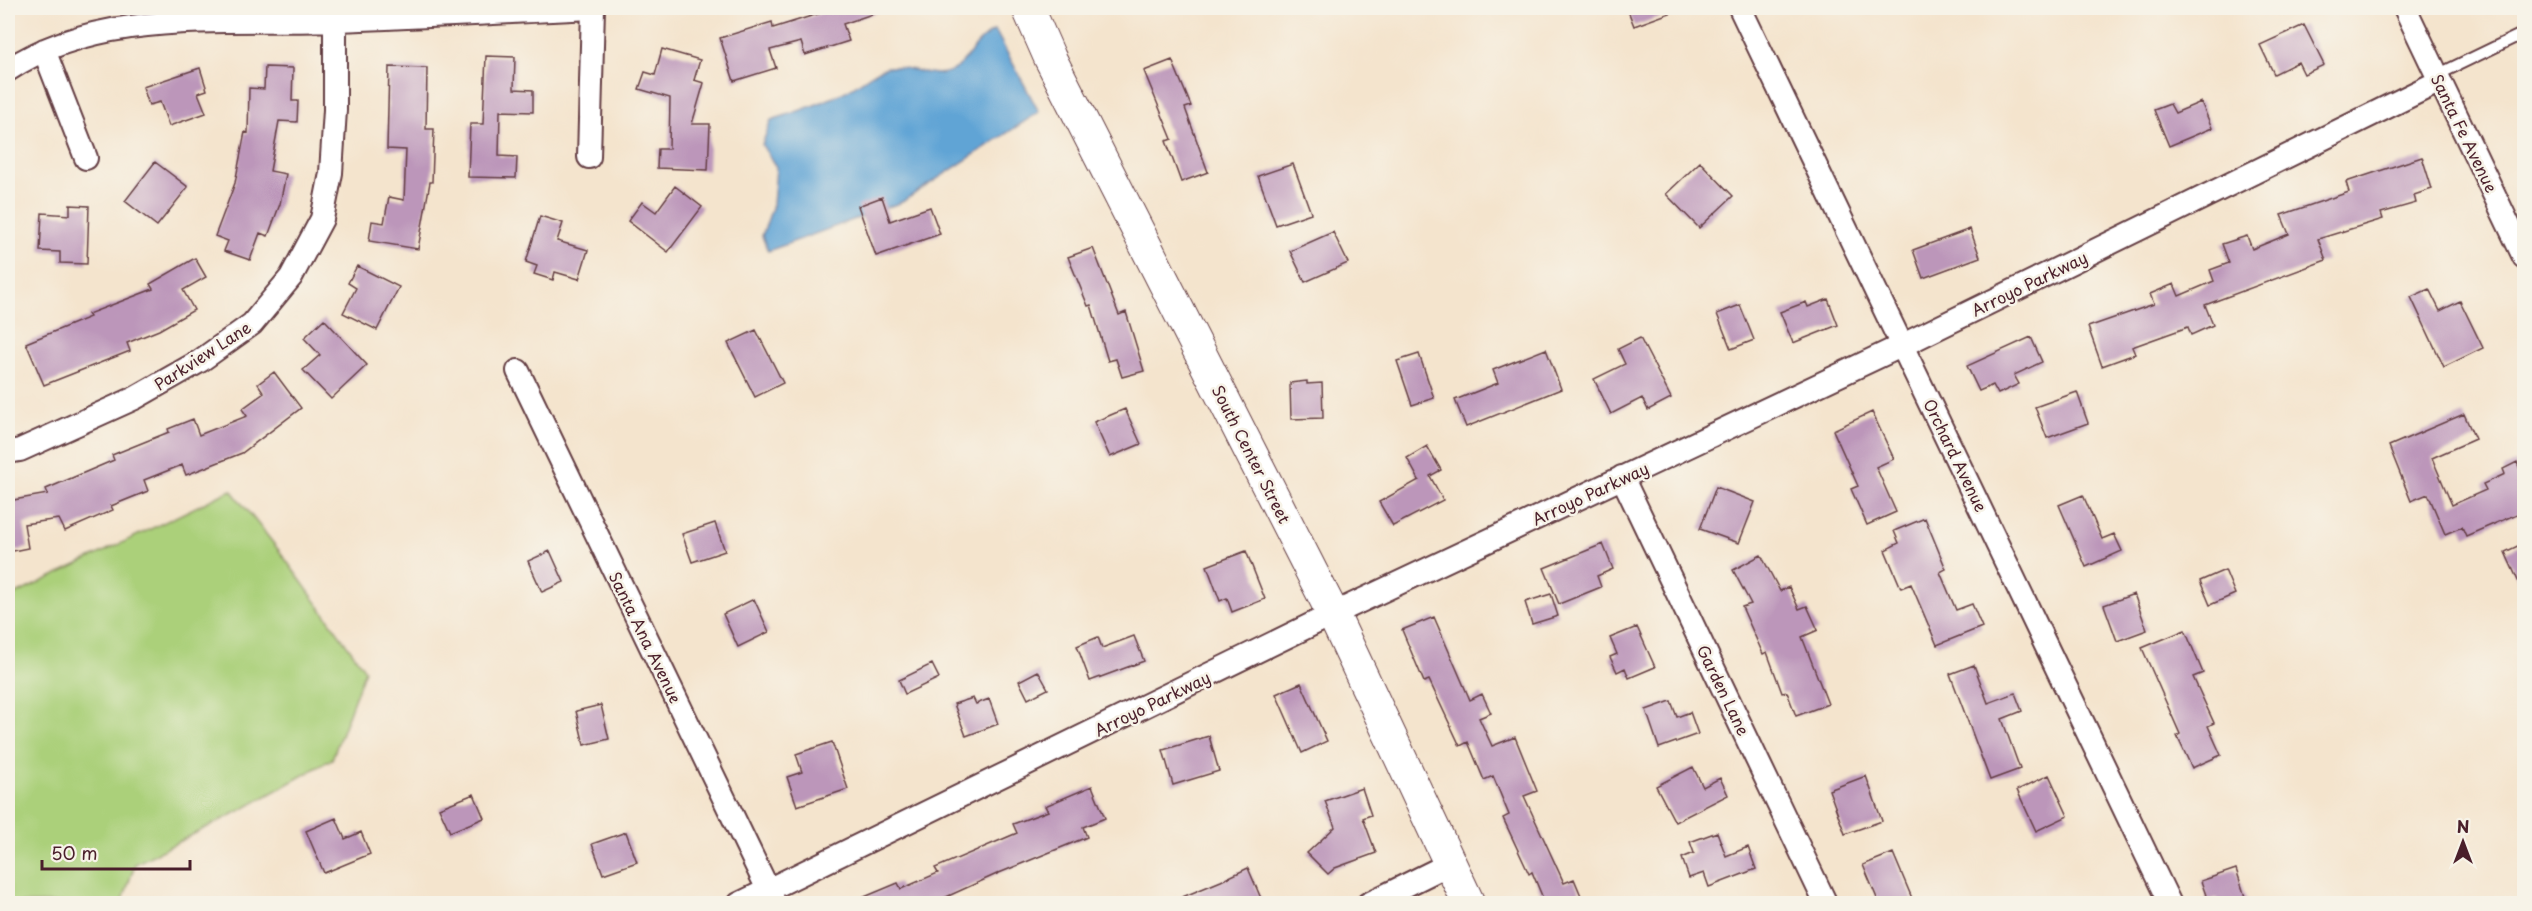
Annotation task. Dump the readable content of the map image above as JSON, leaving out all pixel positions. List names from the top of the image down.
{
  "streets": {
    "street": [
      "Santa Fe Avenue",
      "Arroyo Parkway",
      "Parkview Lane",
      "South Center Street",
      "Orchard Avenue",
      "Santa Ana Avenue",
      "Garden Lane"
    ]
  },
  "crossings": [
    ["Santa Fe Avenue", "Arroyo Parkway"],
    ["Arroyo Parkway", "South Center Street"],
    ["Arroyo Parkway", "Orchard Avenue"],
    ["Arroyo Parkway", "Santa Ana Avenue"],
    ["Arroyo Parkway", "Garden Lane"]
  ],
  "scale_bar": "50 m",
  "north": "top"
}
